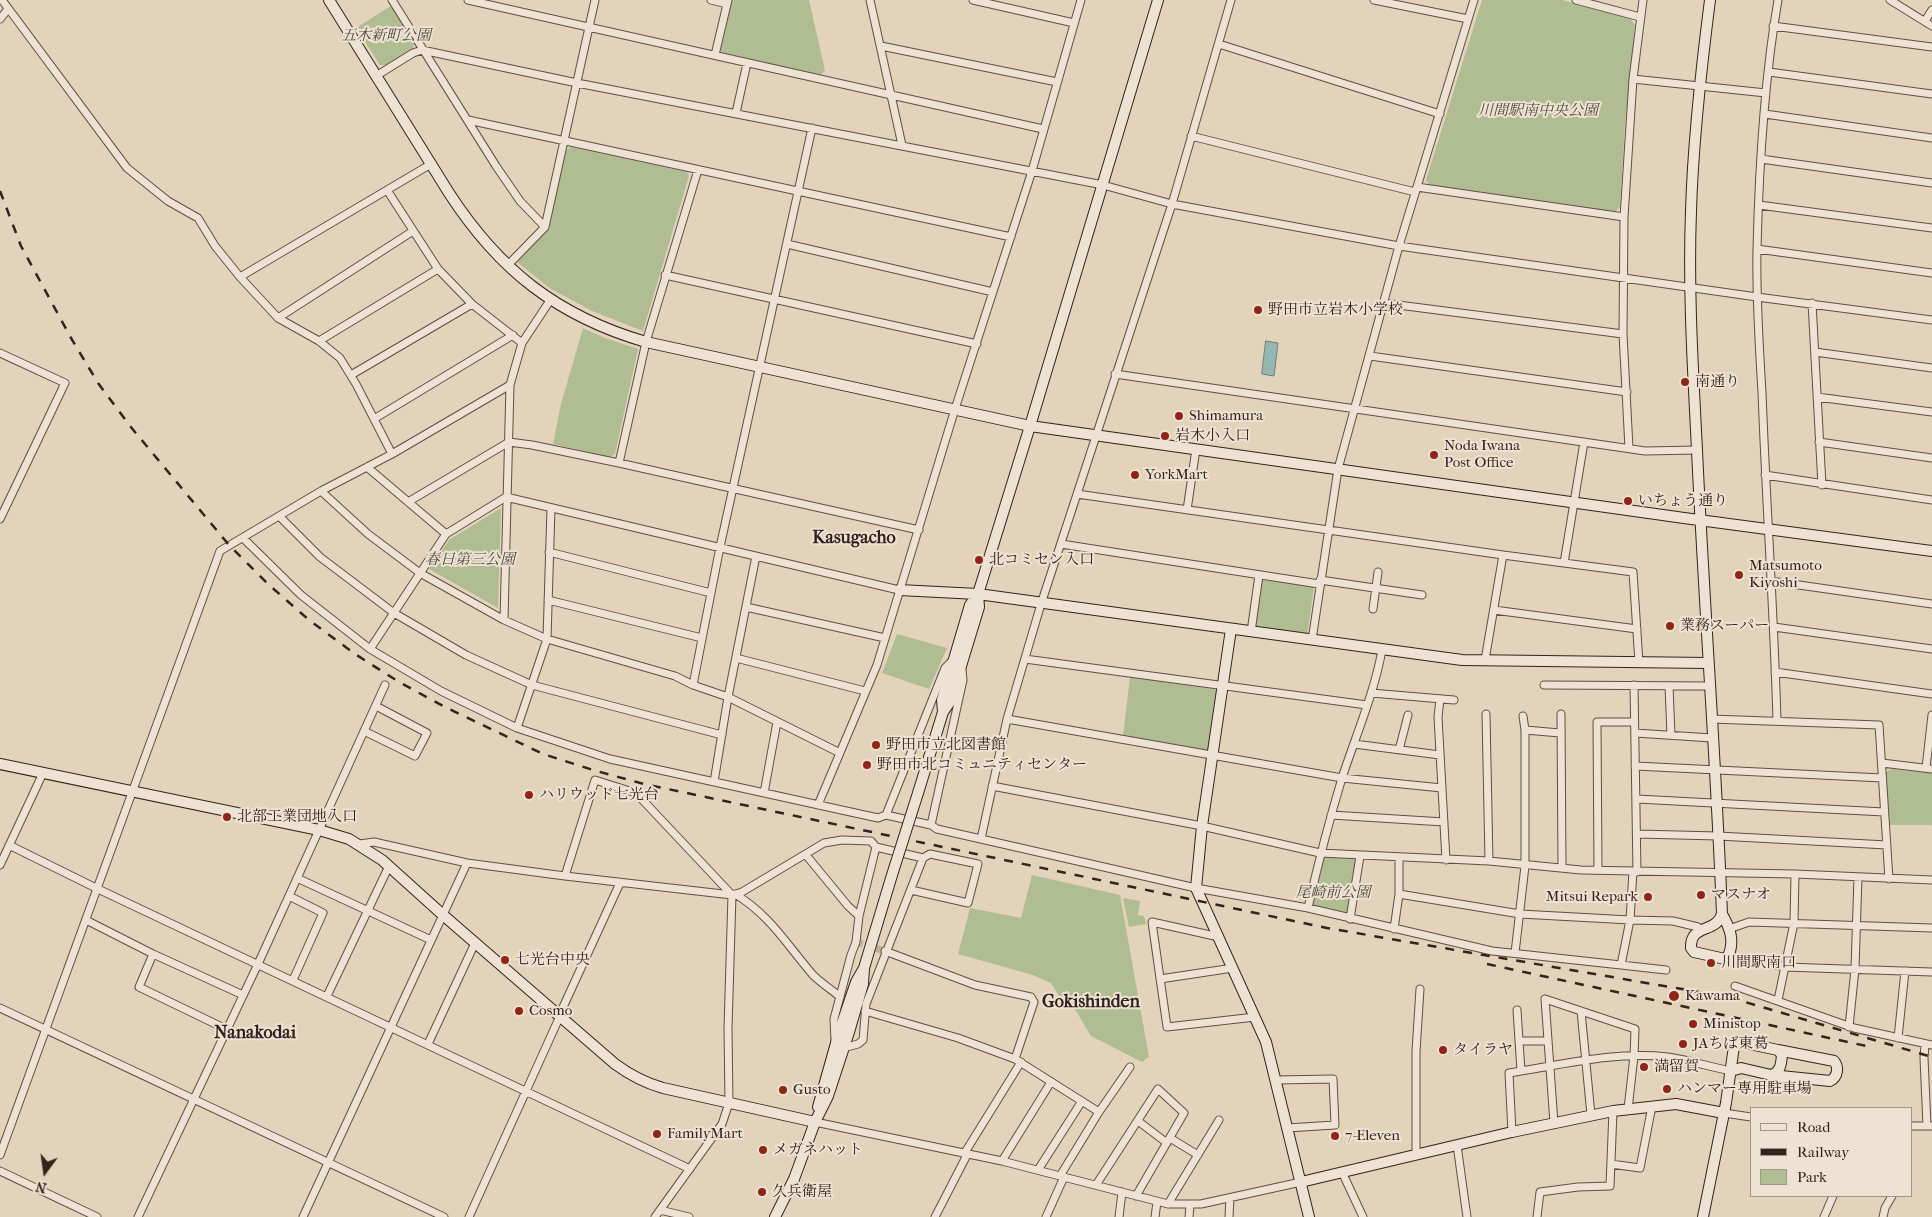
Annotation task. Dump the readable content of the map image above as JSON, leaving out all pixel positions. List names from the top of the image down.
{
  "districts": ["Kasugacho", "Gokishinden", "Nanakodai"],
  "parks": [
    "五木新町公園",
    "川間駅南中央公園",
    "春日第三公園",
    "尾崎前公園"
  ],
  "places": [
    "野田市立岩木小学校",
    "南通り",
    "Shimamura",
    "岩木小入口",
    "Noda Iwana Post Office",
    "YorkMart",
    "いちょう通り",
    "北コミセン入口",
    "Matsumoto Kiyoshi",
    "業務スーパー",
    "野田市立北図書館",
    "野田市北コミュニティセンター",
    "ハリウッド七光台",
    "北部工業団地入口",
    "マスナオ",
    "Mitsui Repark",
    "七光台中央",
    "川間駅南口",
    "Kawama",
    "Cosmo",
    "Ministop",
    "JAちば東葛",
    "タイラヤ",
    "満留賀",
    "ハンマー専用駐車場",
    "Gusto",
    "FamilyMart",
    "7-Eleven",
    "メガネハット",
    "久兵衛屋"
  ],
  "legend": ["Road", "Railway", "Park"],
  "north": "bottom"
}
